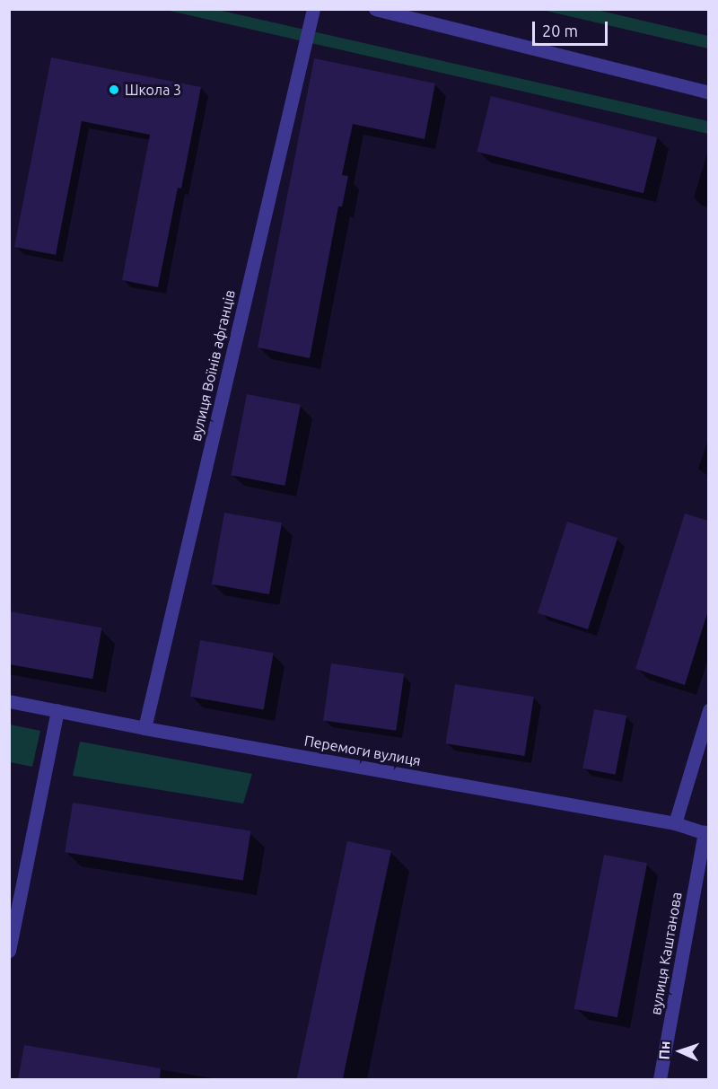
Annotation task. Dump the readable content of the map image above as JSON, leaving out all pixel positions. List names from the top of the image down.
{
  "streets": {
    "street": ["вулиця Воїнів афганців", "Перемоги вулиця", "вулиця Каштанова"]
  },
  "crossings": [
    ["вулиця Воїнів афганців", "Перемоги вулиця"],
    ["Перемоги вулиця", "вулиця Каштанова"]
  ],
  "places": ["Школа 3"],
  "scale_bar": "20 m",
  "north": "left"
}
